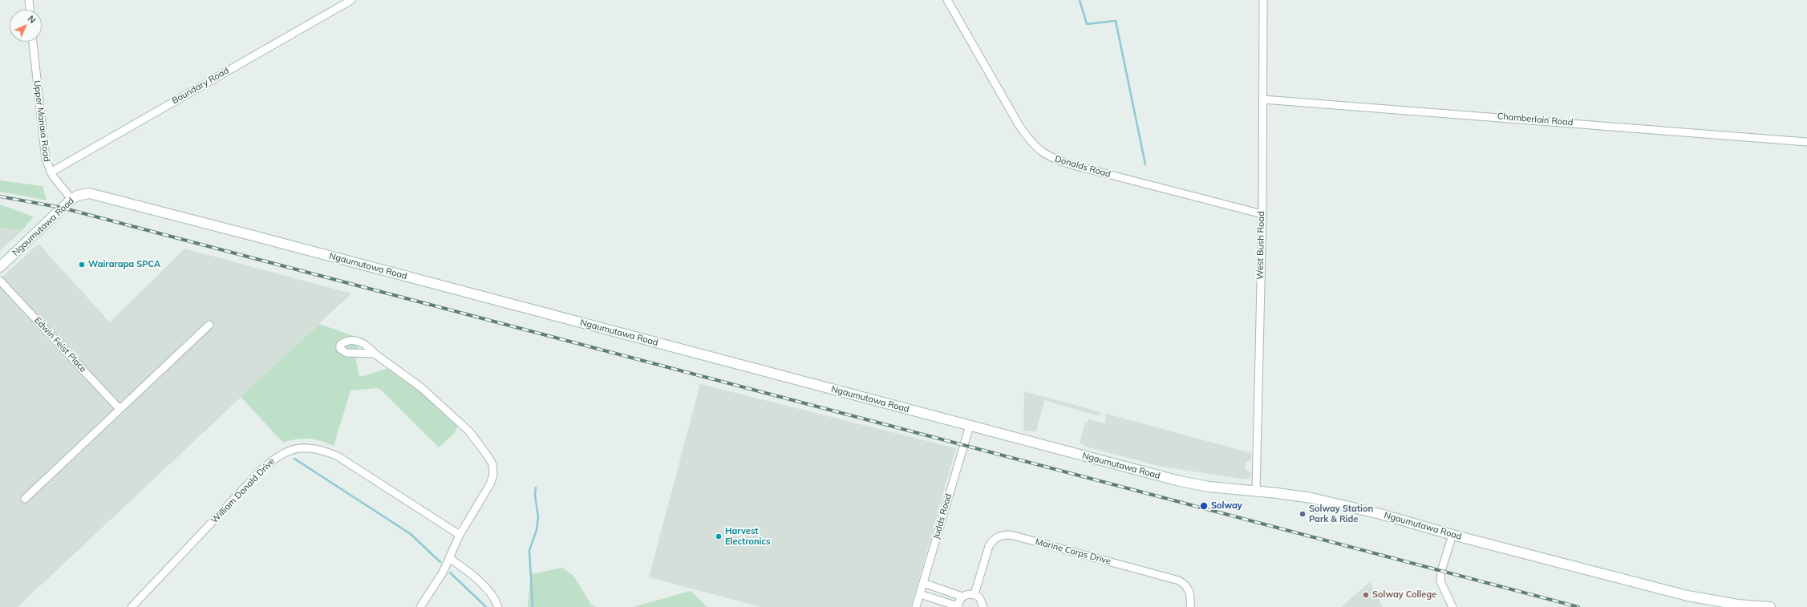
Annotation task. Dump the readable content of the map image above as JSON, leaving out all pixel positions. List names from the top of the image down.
{
  "streets": {
    "main road": ["Ngaumutawa Road"],
    "street": [
      "Boundary Road",
      "Chamberlain Road",
      "Upper Manaia Road",
      "Donalds Road",
      "West Bush Road",
      "Edwin Feist Place",
      "William Donald Drive",
      "Judds Road",
      "Marine Corps Drive"
    ]
  },
  "crossings": [
    ["Boundary Road", "Upper Manaia Road"],
    ["Chamberlain Road", "West Bush Road"],
    ["Upper Manaia Road", "Ngaumutawa Road"],
    ["Donalds Road", "West Bush Road"],
    ["Ngaumutawa Road", "West Bush Road"],
    ["Ngaumutawa Road", "Judds Road"]
  ],
  "places": [
    "Wairarapa SPCA",
    "Solway",
    "Solway Station Park & Ride",
    "Harvest Electronics",
    "Solway College"
  ],
  "north": "top right"
}
